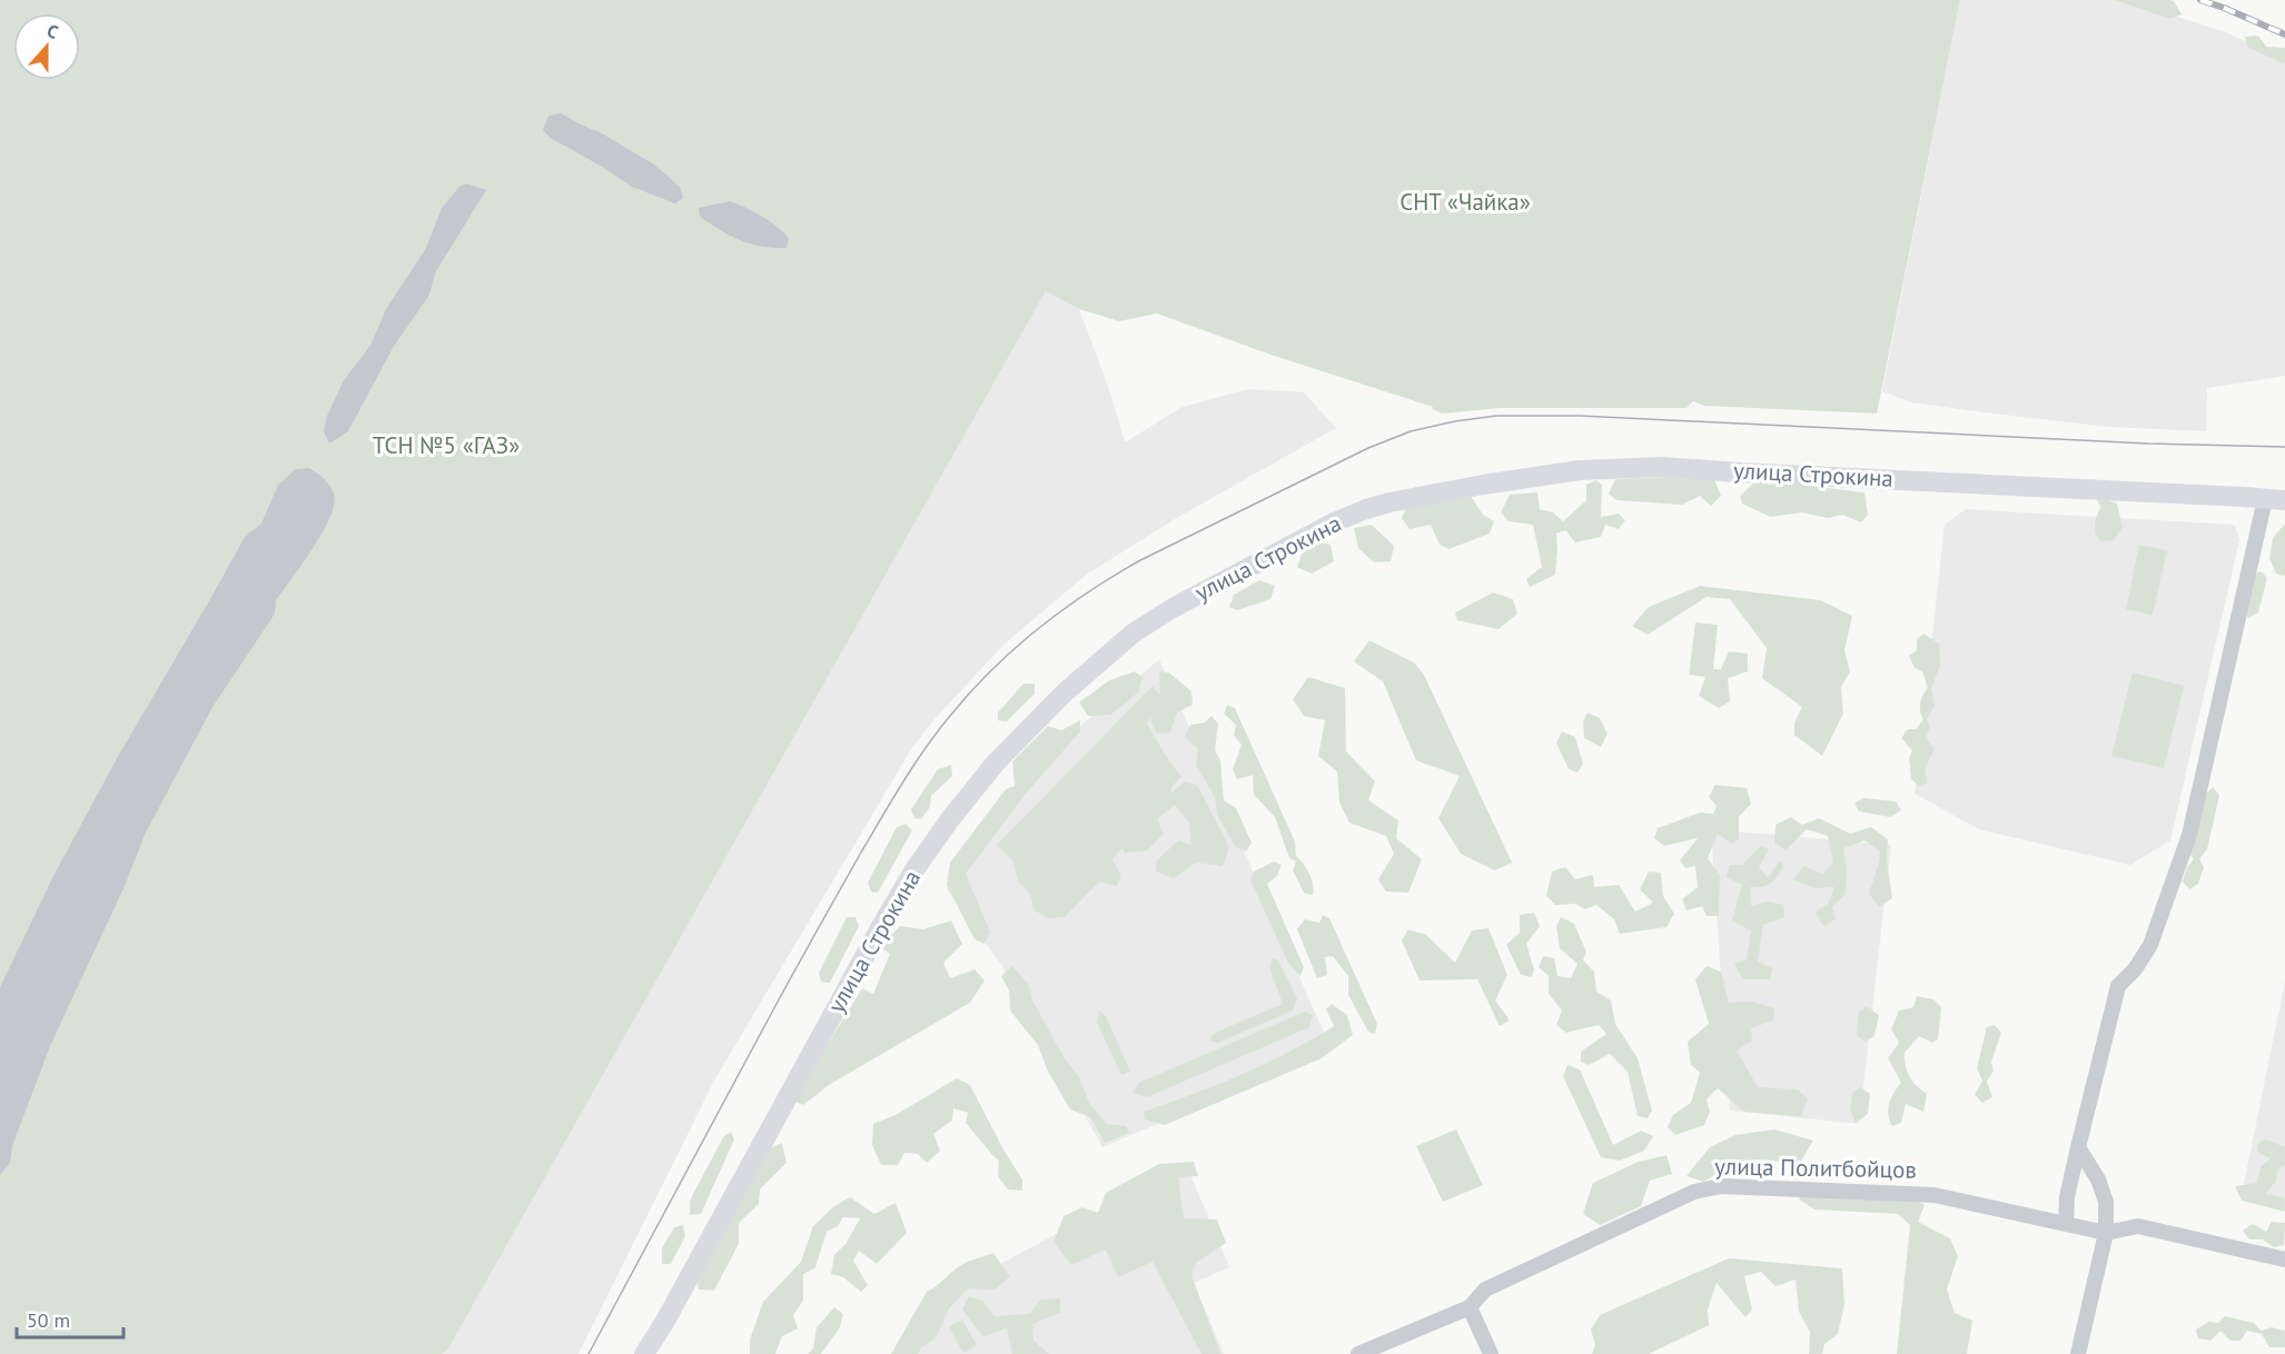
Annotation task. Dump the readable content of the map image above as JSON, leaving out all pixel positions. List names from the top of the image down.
{
  "streets": {
    "street": ["улица Строкина", "улица Политбойцов"]
  },
  "parks": ["СНТ «Чайка»", "ТСН №5 «ГАЗ»"],
  "scale_bar": "50 m",
  "north": "top"
}
